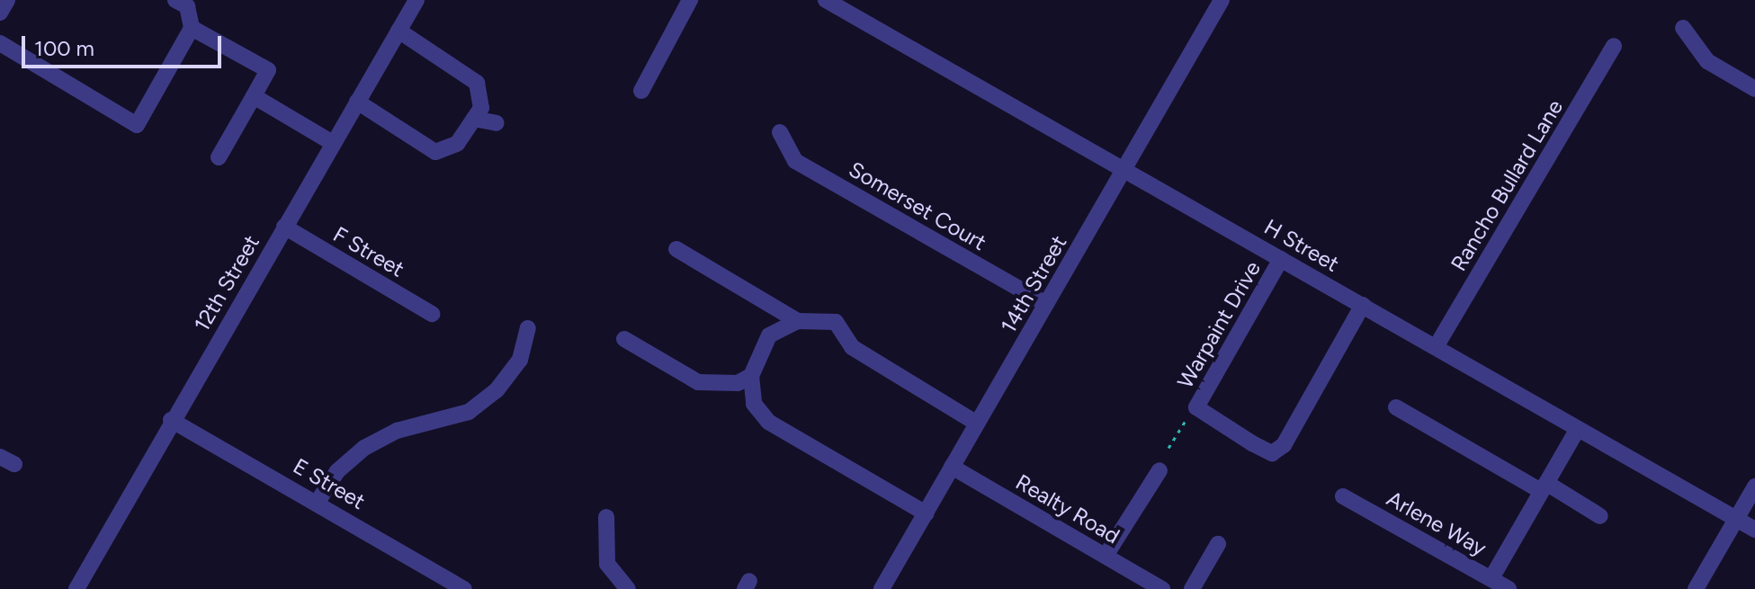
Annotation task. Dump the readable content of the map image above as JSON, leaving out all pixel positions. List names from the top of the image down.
{
  "streets": {
    "street": [
      "Rancho Bullard Lane",
      "Somerset Court",
      "H Street",
      "F Street",
      "12th Street",
      "14th Street",
      "Warpaint Drive",
      "E Street",
      "Realty Road",
      "Arlene Way"
    ]
  },
  "crossings": [
    ["Rancho Bullard Lane", "H Street"],
    ["Somerset Court", "14th Street"],
    ["H Street", "14th Street"],
    ["H Street", "Warpaint Drive"],
    ["F Street", "12th Street"],
    ["12th Street", "E Street"],
    ["14th Street", "Realty Road"]
  ],
  "scale_bar": "100 m"
}
